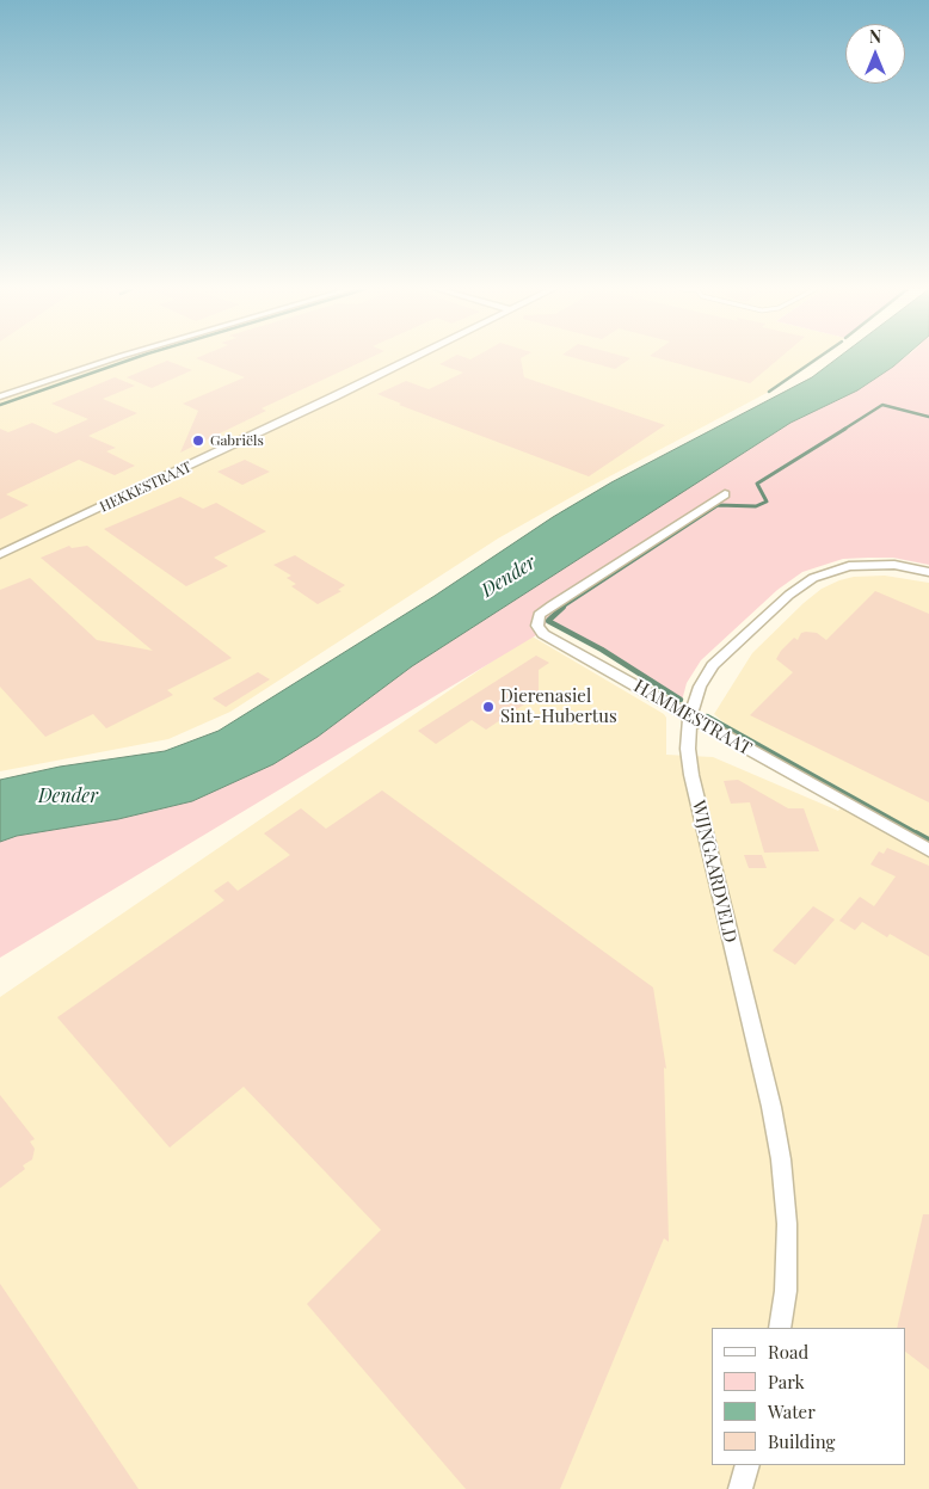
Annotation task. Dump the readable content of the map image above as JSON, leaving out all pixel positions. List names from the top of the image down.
{
  "streets": {
    "street": ["HEKKESTRAAT", "HAMMESTRAAT", "WIJNGAARDVELD"]
  },
  "crossings": [
    ["HAMMESTRAAT", "WIJNGAARDVELD"]
  ],
  "water": ["Dender"],
  "places": ["Gabriëls", "Dierenasiel Sint-Hubertus"],
  "legend": [
    "Road",
    "Park",
    "Water",
    "Building"
  ],
  "north": "top"
}
